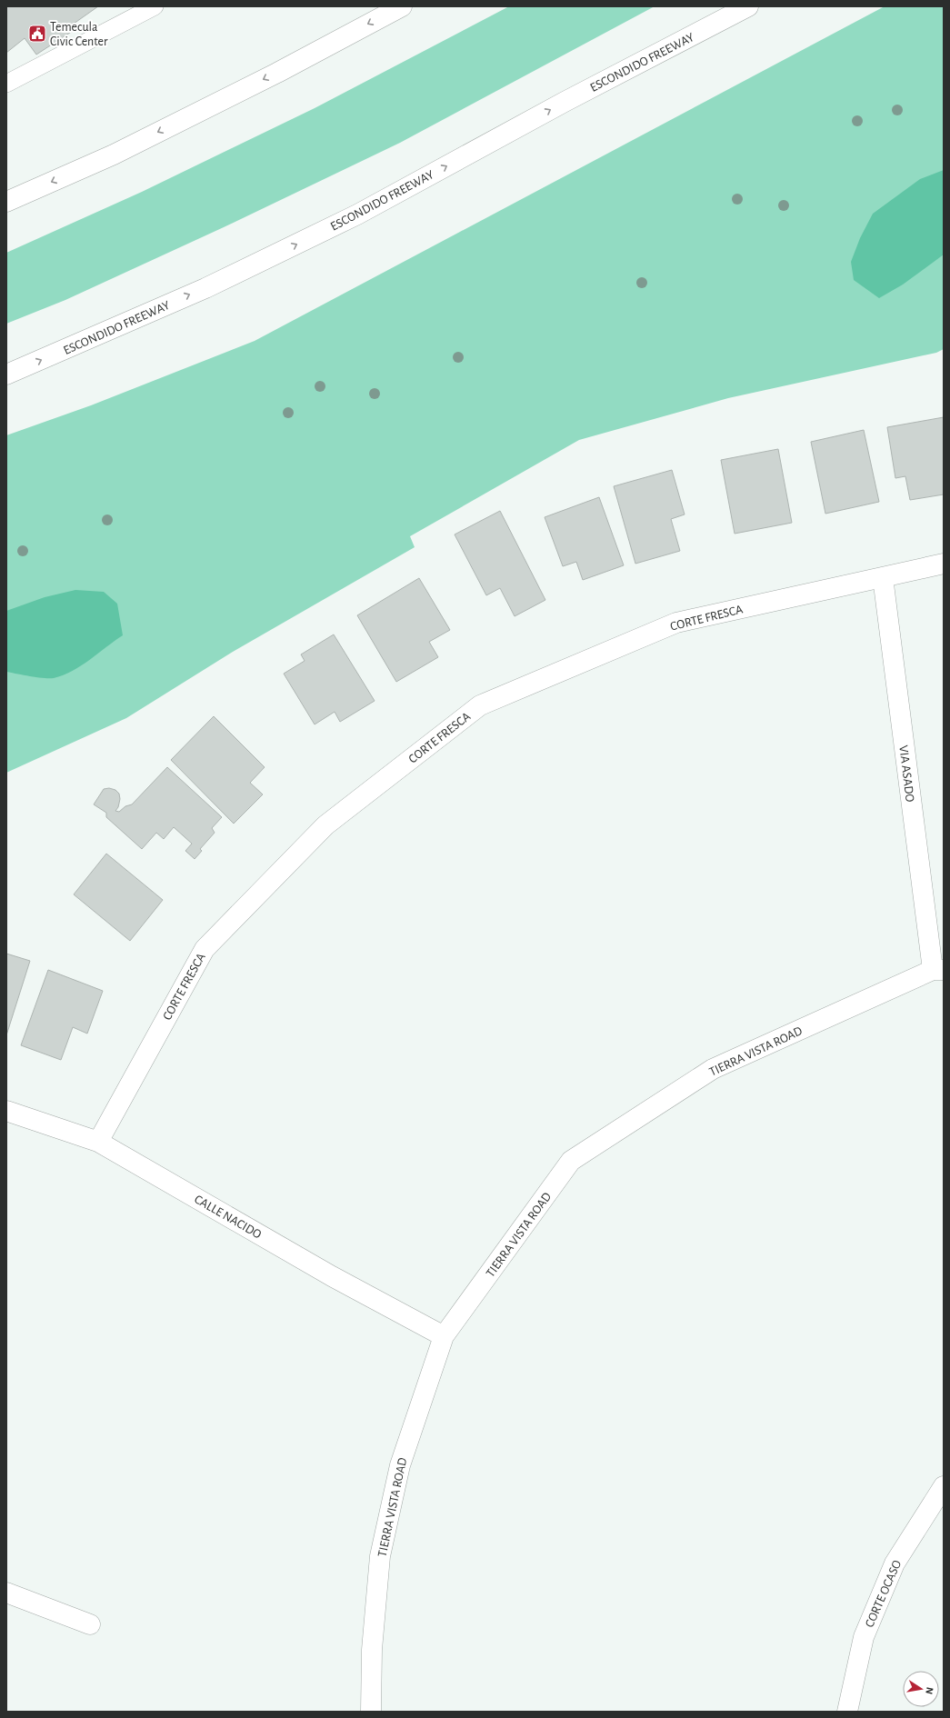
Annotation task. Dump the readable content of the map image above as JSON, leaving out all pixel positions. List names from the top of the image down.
{
  "streets": {
    "main road": [
      "ESCONDIDO FREEWAY",
      "CORTE FRESCA",
      "VIA ASADO",
      "TIERRA VISTA ROAD",
      "CALLE NACIDO",
      "CORTE OCASO"
    ]
  },
  "crossings": [
    ["CORTE FRESCA", "VIA ASADO"],
    ["CORTE FRESCA", "CALLE NACIDO"],
    ["VIA ASADO", "TIERRA VISTA ROAD"],
    ["TIERRA VISTA ROAD", "CALLE NACIDO"]
  ],
  "places": {
    "public building": ["Temecula Civic Center"]
  },
  "north": "right"
}
